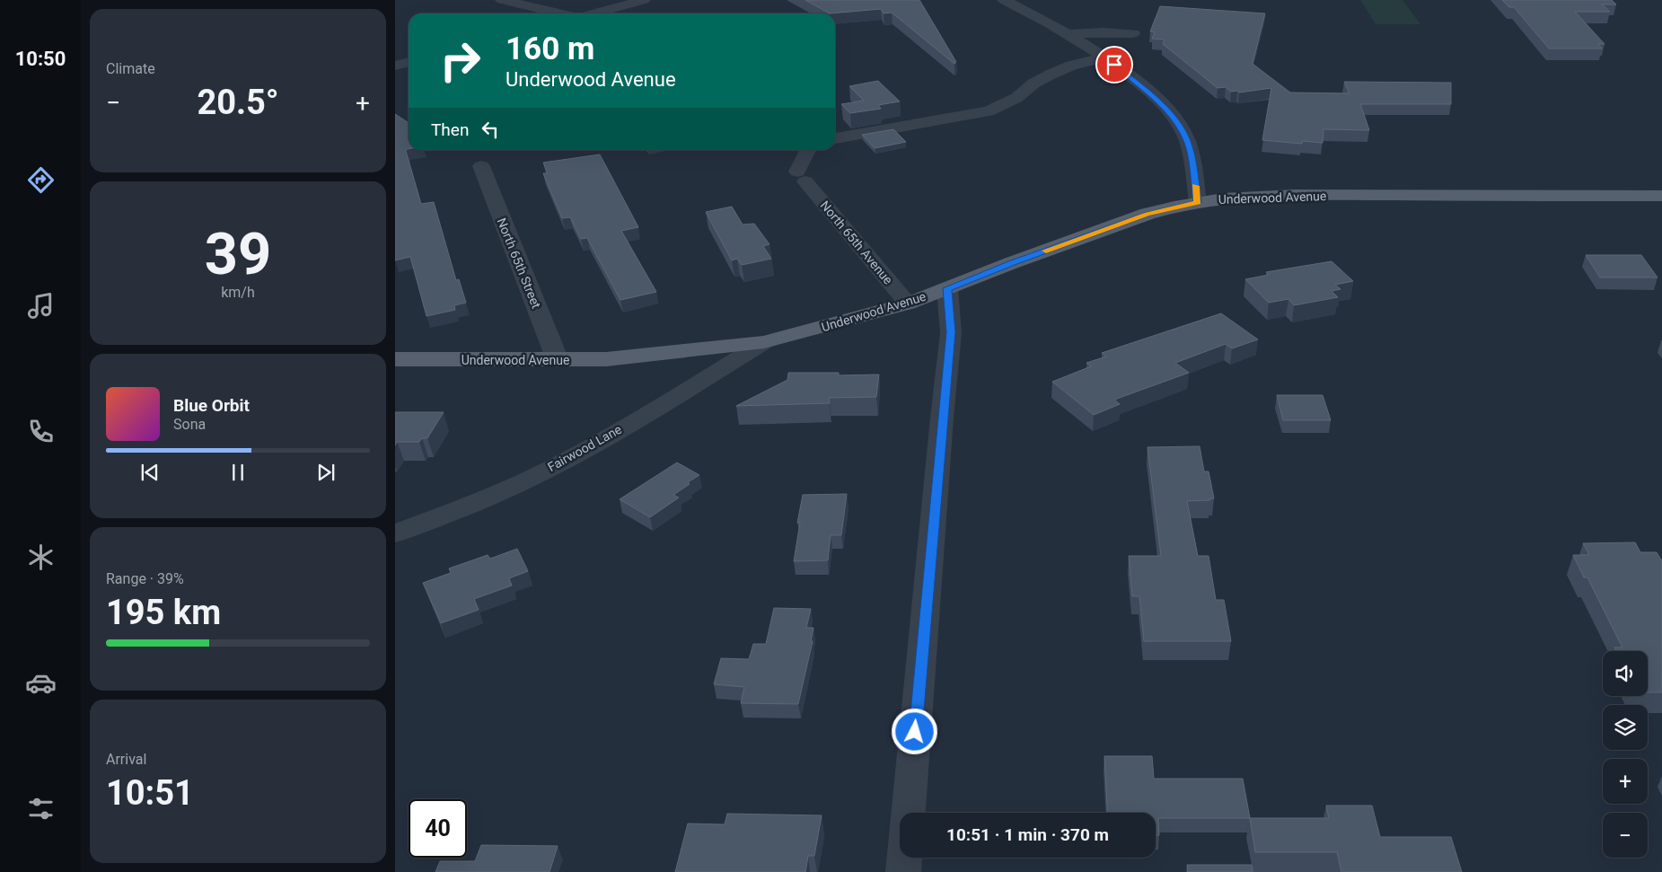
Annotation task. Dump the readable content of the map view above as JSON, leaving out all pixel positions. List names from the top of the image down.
{
  "streets": {
    "main road": ["Underwood Avenue"],
    "street": ["North 65th Avenue", "North 65th Street", "Fairwood Lane"]
  },
  "crossings": [
    ["Underwood Avenue", "North 65th Avenue"],
    ["Underwood Avenue", "North 65th Street"],
    ["Underwood Avenue", "Fairwood Lane"]
  ],
  "page": {
    "tabs": "10:50",
    "tile": [
      "Climate",
      ["39", "km/h"],
      ["Range · 39%", "195 km"],
      ["Arrival", "10:51"]
    ],
    "turn": ["160 m", "Underwood Avenue"],
    "heat": ["−", "20.5°", "+"],
    "then": "Then",
    "song": ["Blue Orbit", "Sona"],
    "map_buttons": ["+", "−"],
    "limit": "40",
    "trip": "10:51 · 1 min · 370 m"
  }
}
